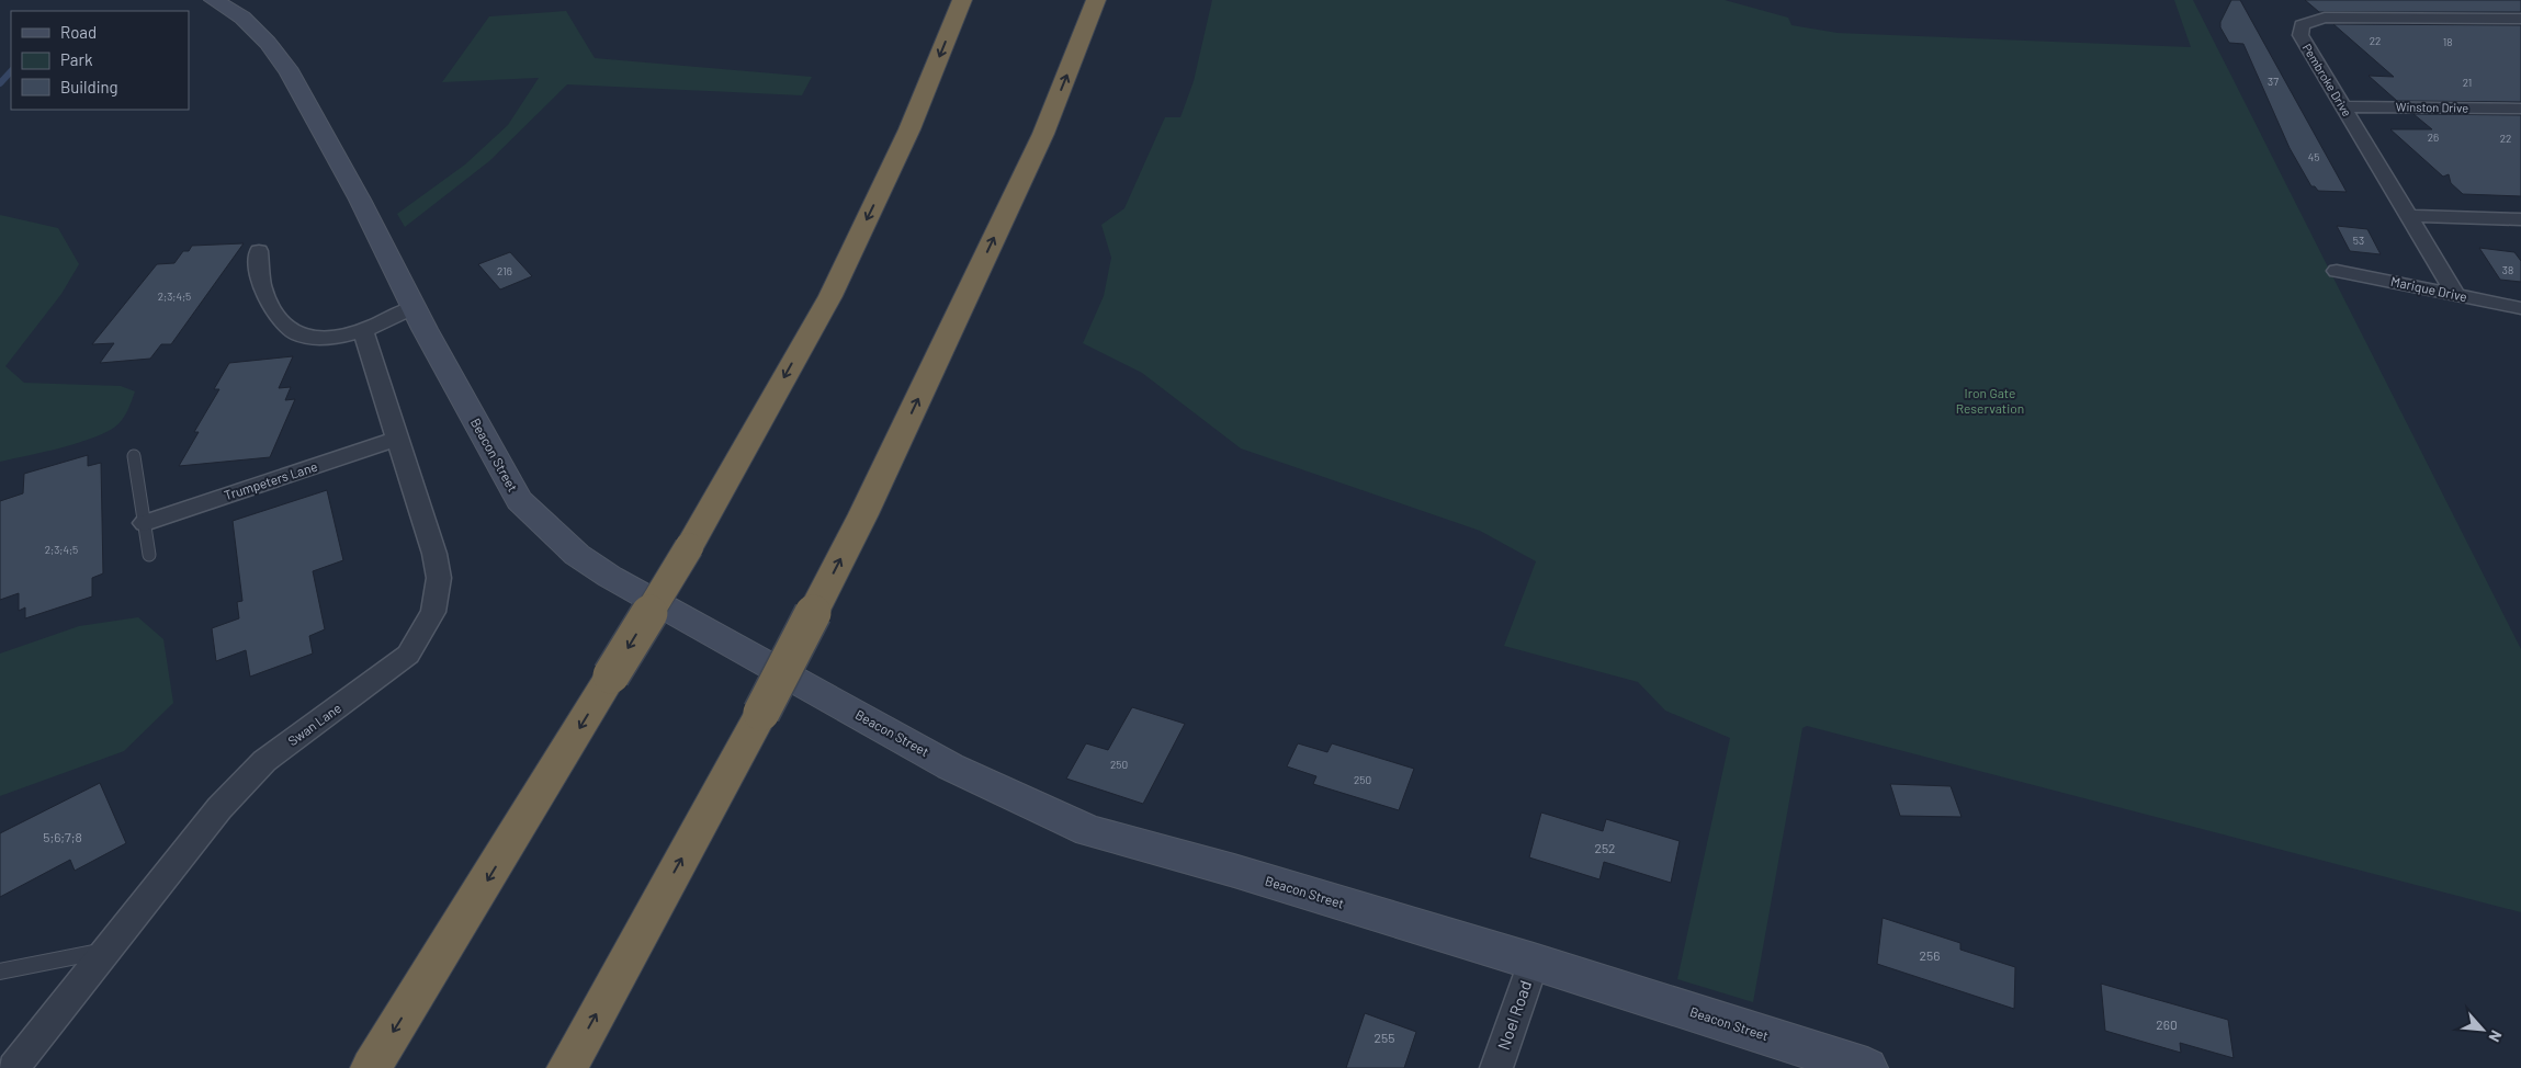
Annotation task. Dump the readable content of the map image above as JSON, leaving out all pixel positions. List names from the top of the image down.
{
  "streets": {
    "main road": ["Beacon Street"],
    "street": [
      "Pembroke Drive",
      "Winston Drive",
      "Marique Drive",
      "Trumpeters Lane",
      "Swan Lane",
      "Noel Road"
    ]
  },
  "crossings": [
    ["Pembroke Drive", "Winston Drive"],
    ["Pembroke Drive", "Marique Drive"],
    ["Beacon Street", "Noel Road"],
    ["Trumpeters Lane", "Swan Lane"]
  ],
  "parks": ["Iron Gate Reservation"],
  "house_numbers": [
    "22",
    "18",
    "37",
    "21",
    "26",
    "22",
    "45",
    "53",
    "38",
    "216",
    "2;3;4;5",
    "2;3;4;5",
    "250",
    "250",
    "5;6;7;8",
    "252",
    "256",
    "260",
    "255"
  ],
  "legend": ["Road", "Park", "Building"],
  "north": "bottom right"
}
